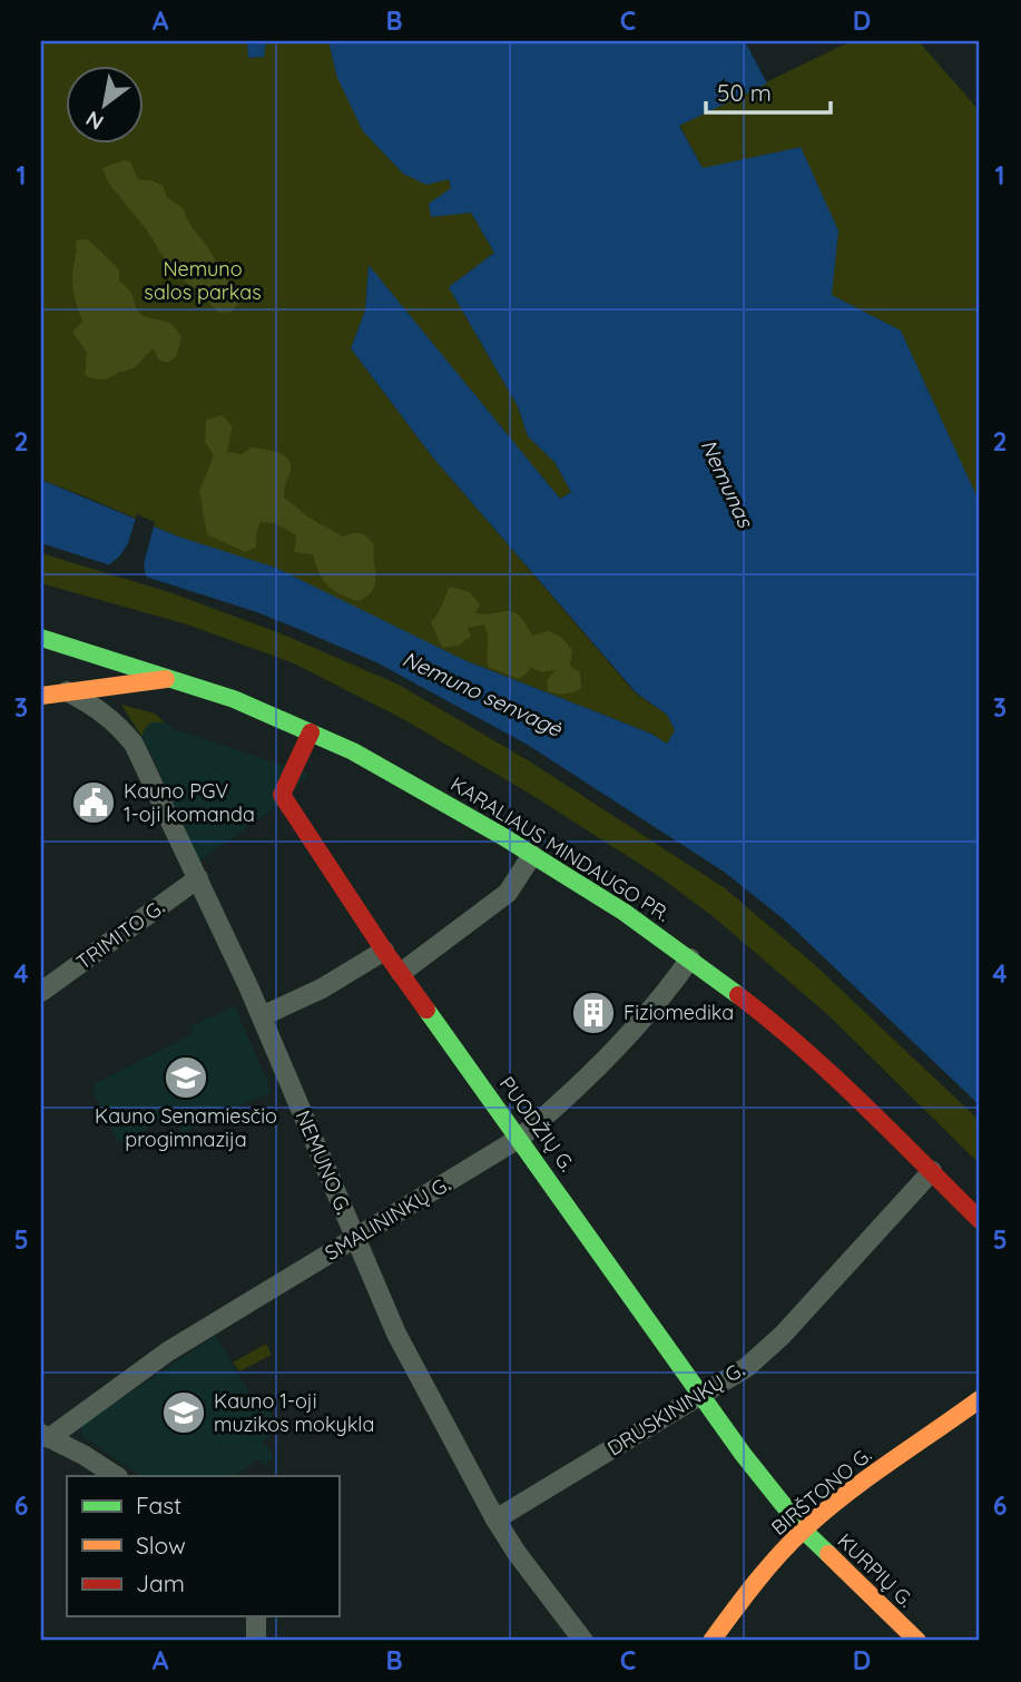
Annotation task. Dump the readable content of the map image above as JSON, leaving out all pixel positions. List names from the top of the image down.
{
  "streets": {
    "main road": [
      "KARALIAUS MINDAUGO PR.",
      "PUODŽIŲ G.",
      "BIRŠTONO G.",
      "KURPIŲ G."
    ],
    "street": [
      "TRIMITO G.",
      "NEMUNO G.",
      "SMALININKŲ G.",
      "DRUSKININKŲ G."
    ]
  },
  "crossings": [
    ["KARALIAUS MINDAUGO PR.", "PUODŽIŲ G."],
    ["KARALIAUS MINDAUGO PR.", "SMALININKŲ G."],
    ["KARALIAUS MINDAUGO PR.", "DRUSKININKŲ G."],
    ["TRIMITO G.", "NEMUNO G."],
    ["PUODŽIŲ G.", "SMALININKŲ G."],
    ["PUODŽIŲ G.", "DRUSKININKŲ G."],
    ["PUODŽIŲ G.", "BIRŠTONO G."],
    ["PUODŽIŲ G.", "KURPIŲ G."],
    ["NEMUNO G.", "SMALININKŲ G."],
    ["NEMUNO G.", "DRUSKININKŲ G."],
    ["BIRŠTONO G.", "KURPIŲ G."]
  ],
  "water": ["Nemunas", "Nemuno senvagė"],
  "parks": ["Nemuno salos parkas"],
  "places": {
    "public building": ["Kauno PGV 1-oji komanda"],
    "building": ["Fiziomedika"],
    "school or university": ["Kauno Senamiesčio progimnazija", "Kauno 1-oji muzikos mokykla"]
  },
  "legend": ["Fast", "Slow", "Jam"],
  "scale_bar": "50 m",
  "north": "bottom left",
  "grid": {
    "columns": [
      "A",
      "B",
      "C",
      "D"
    ],
    "rows": [
      "1",
      "2",
      "3",
      "4",
      "5",
      "6"
    ]
  }
}
